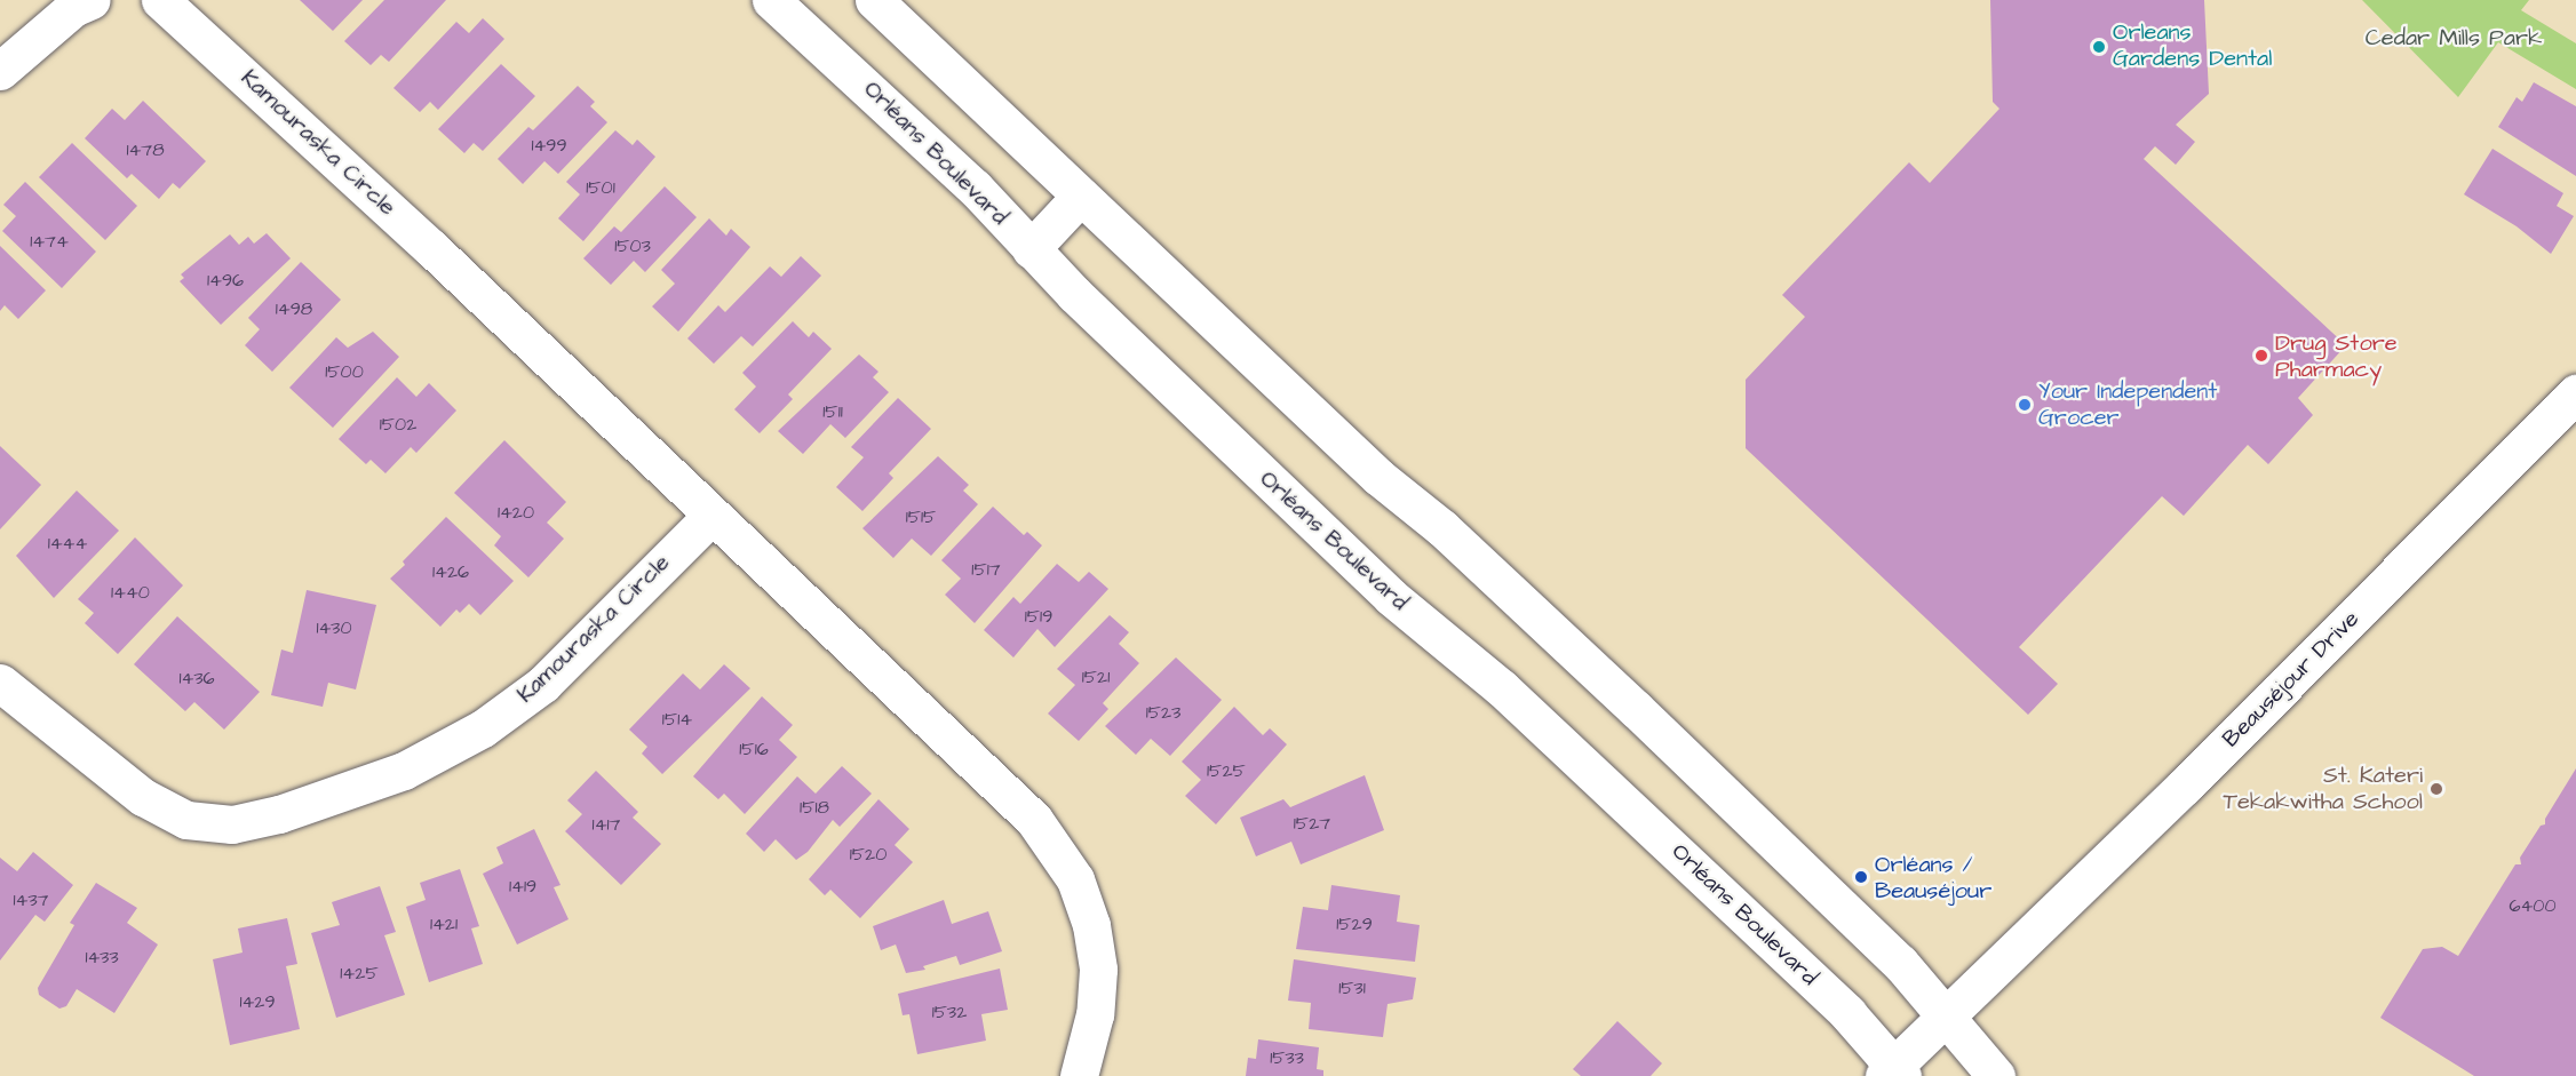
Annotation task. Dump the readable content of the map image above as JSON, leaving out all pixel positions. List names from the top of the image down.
{
  "streets": {
    "street": ["Kamouraska Circle", "Orléans Boulevard", "Beauséjour Drive"]
  },
  "crossings": [
    ["Orléans Boulevard", "Beauséjour Drive"]
  ],
  "parks": ["Cedar Mills Park"],
  "places": [
    "Orleans Gardens Dental",
    "Drug Store Pharmacy",
    "Your Independent Grocer",
    "St. Kateri Tekakwitha School",
    "Orléans / Beauséjour"
  ],
  "house_numbers": [
    "1499",
    "1478",
    "1501",
    "1474",
    "1503",
    "1496",
    "1498",
    "1500",
    "1511",
    "1502",
    "1420",
    "1515",
    "1444",
    "1517",
    "1426",
    "1440",
    "1519",
    "1430",
    "1521",
    "1436",
    "1523",
    "1514",
    "1516",
    "1525",
    "1518",
    "1527",
    "1417",
    "1520",
    "1419",
    "1437",
    "6400",
    "1421",
    "1529",
    "1433",
    "1425",
    "1531",
    "1429",
    "1532",
    "1533"
  ]
}
